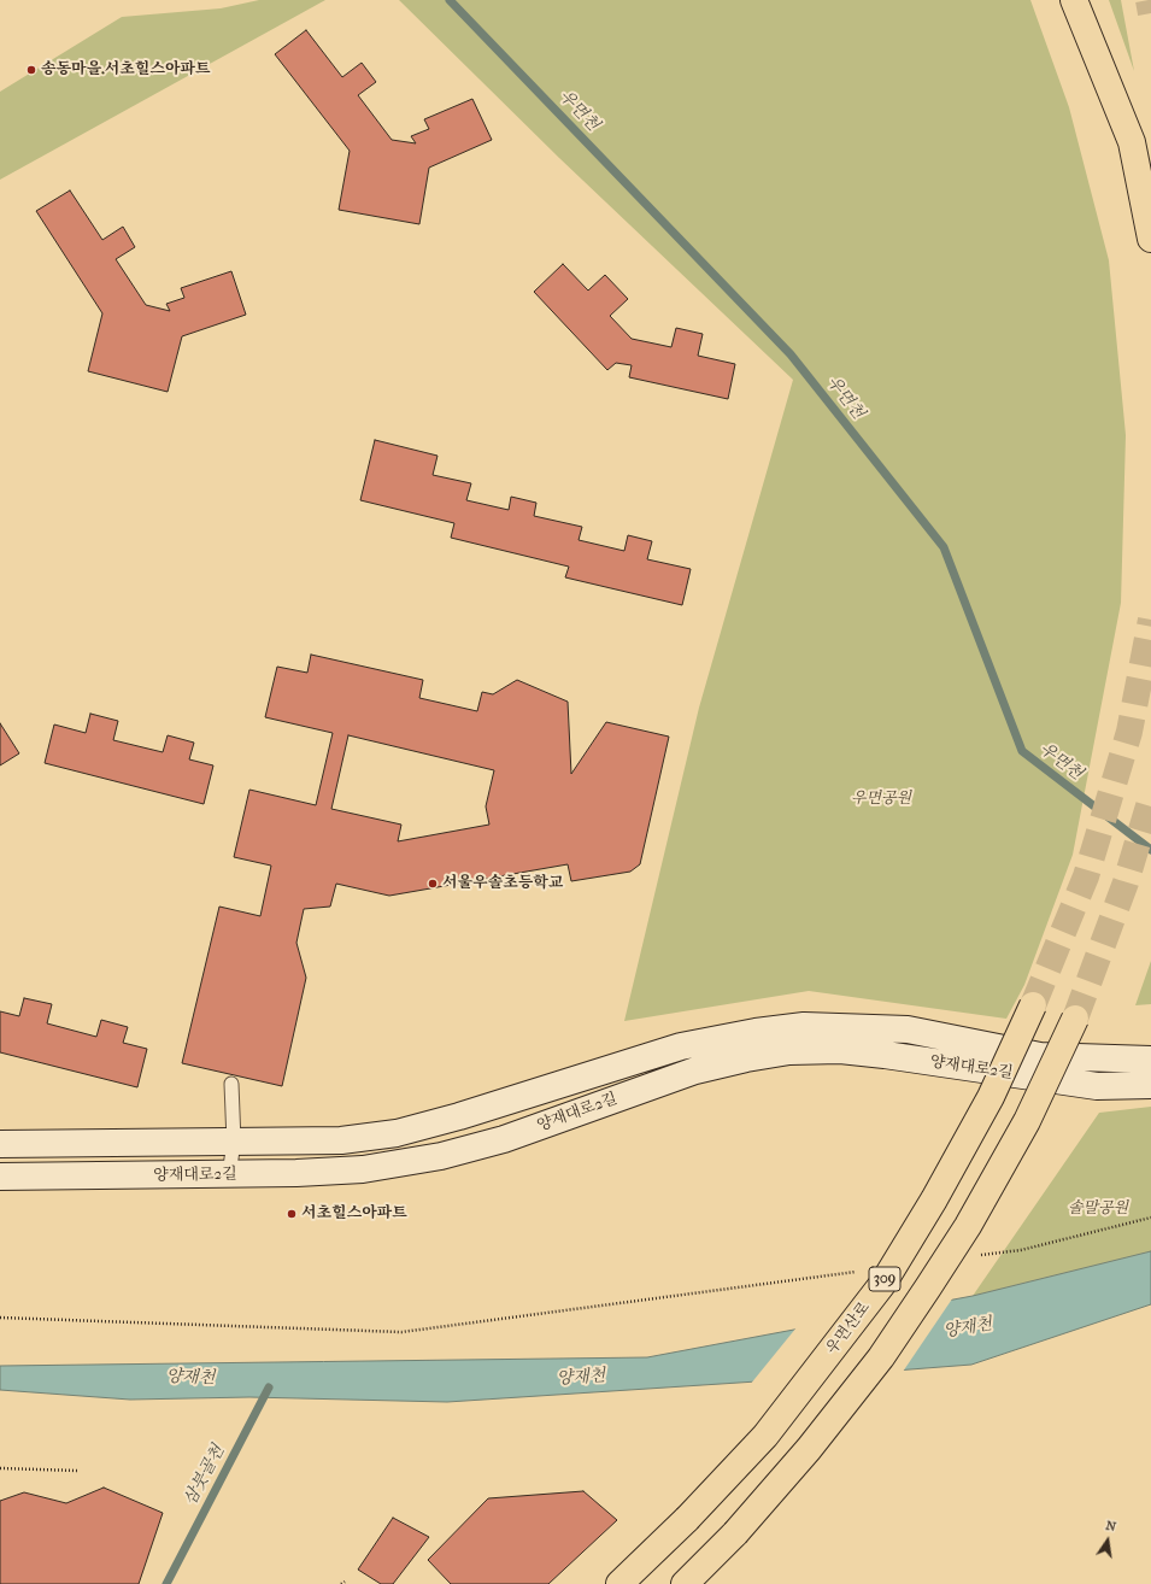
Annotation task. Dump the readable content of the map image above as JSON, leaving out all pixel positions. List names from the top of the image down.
{
  "streets": {
    "highway": ["309", "우면산로"],
    "street": ["양재대로2길"]
  },
  "water": ["우면천", "양재천", "삼붓골천"],
  "parks": ["우면공원", "솔말공원"],
  "places": ["송동마을.서초힐스아파트", "서울우솔초등학교", "서초힐스아파트"],
  "north": "top"
}
